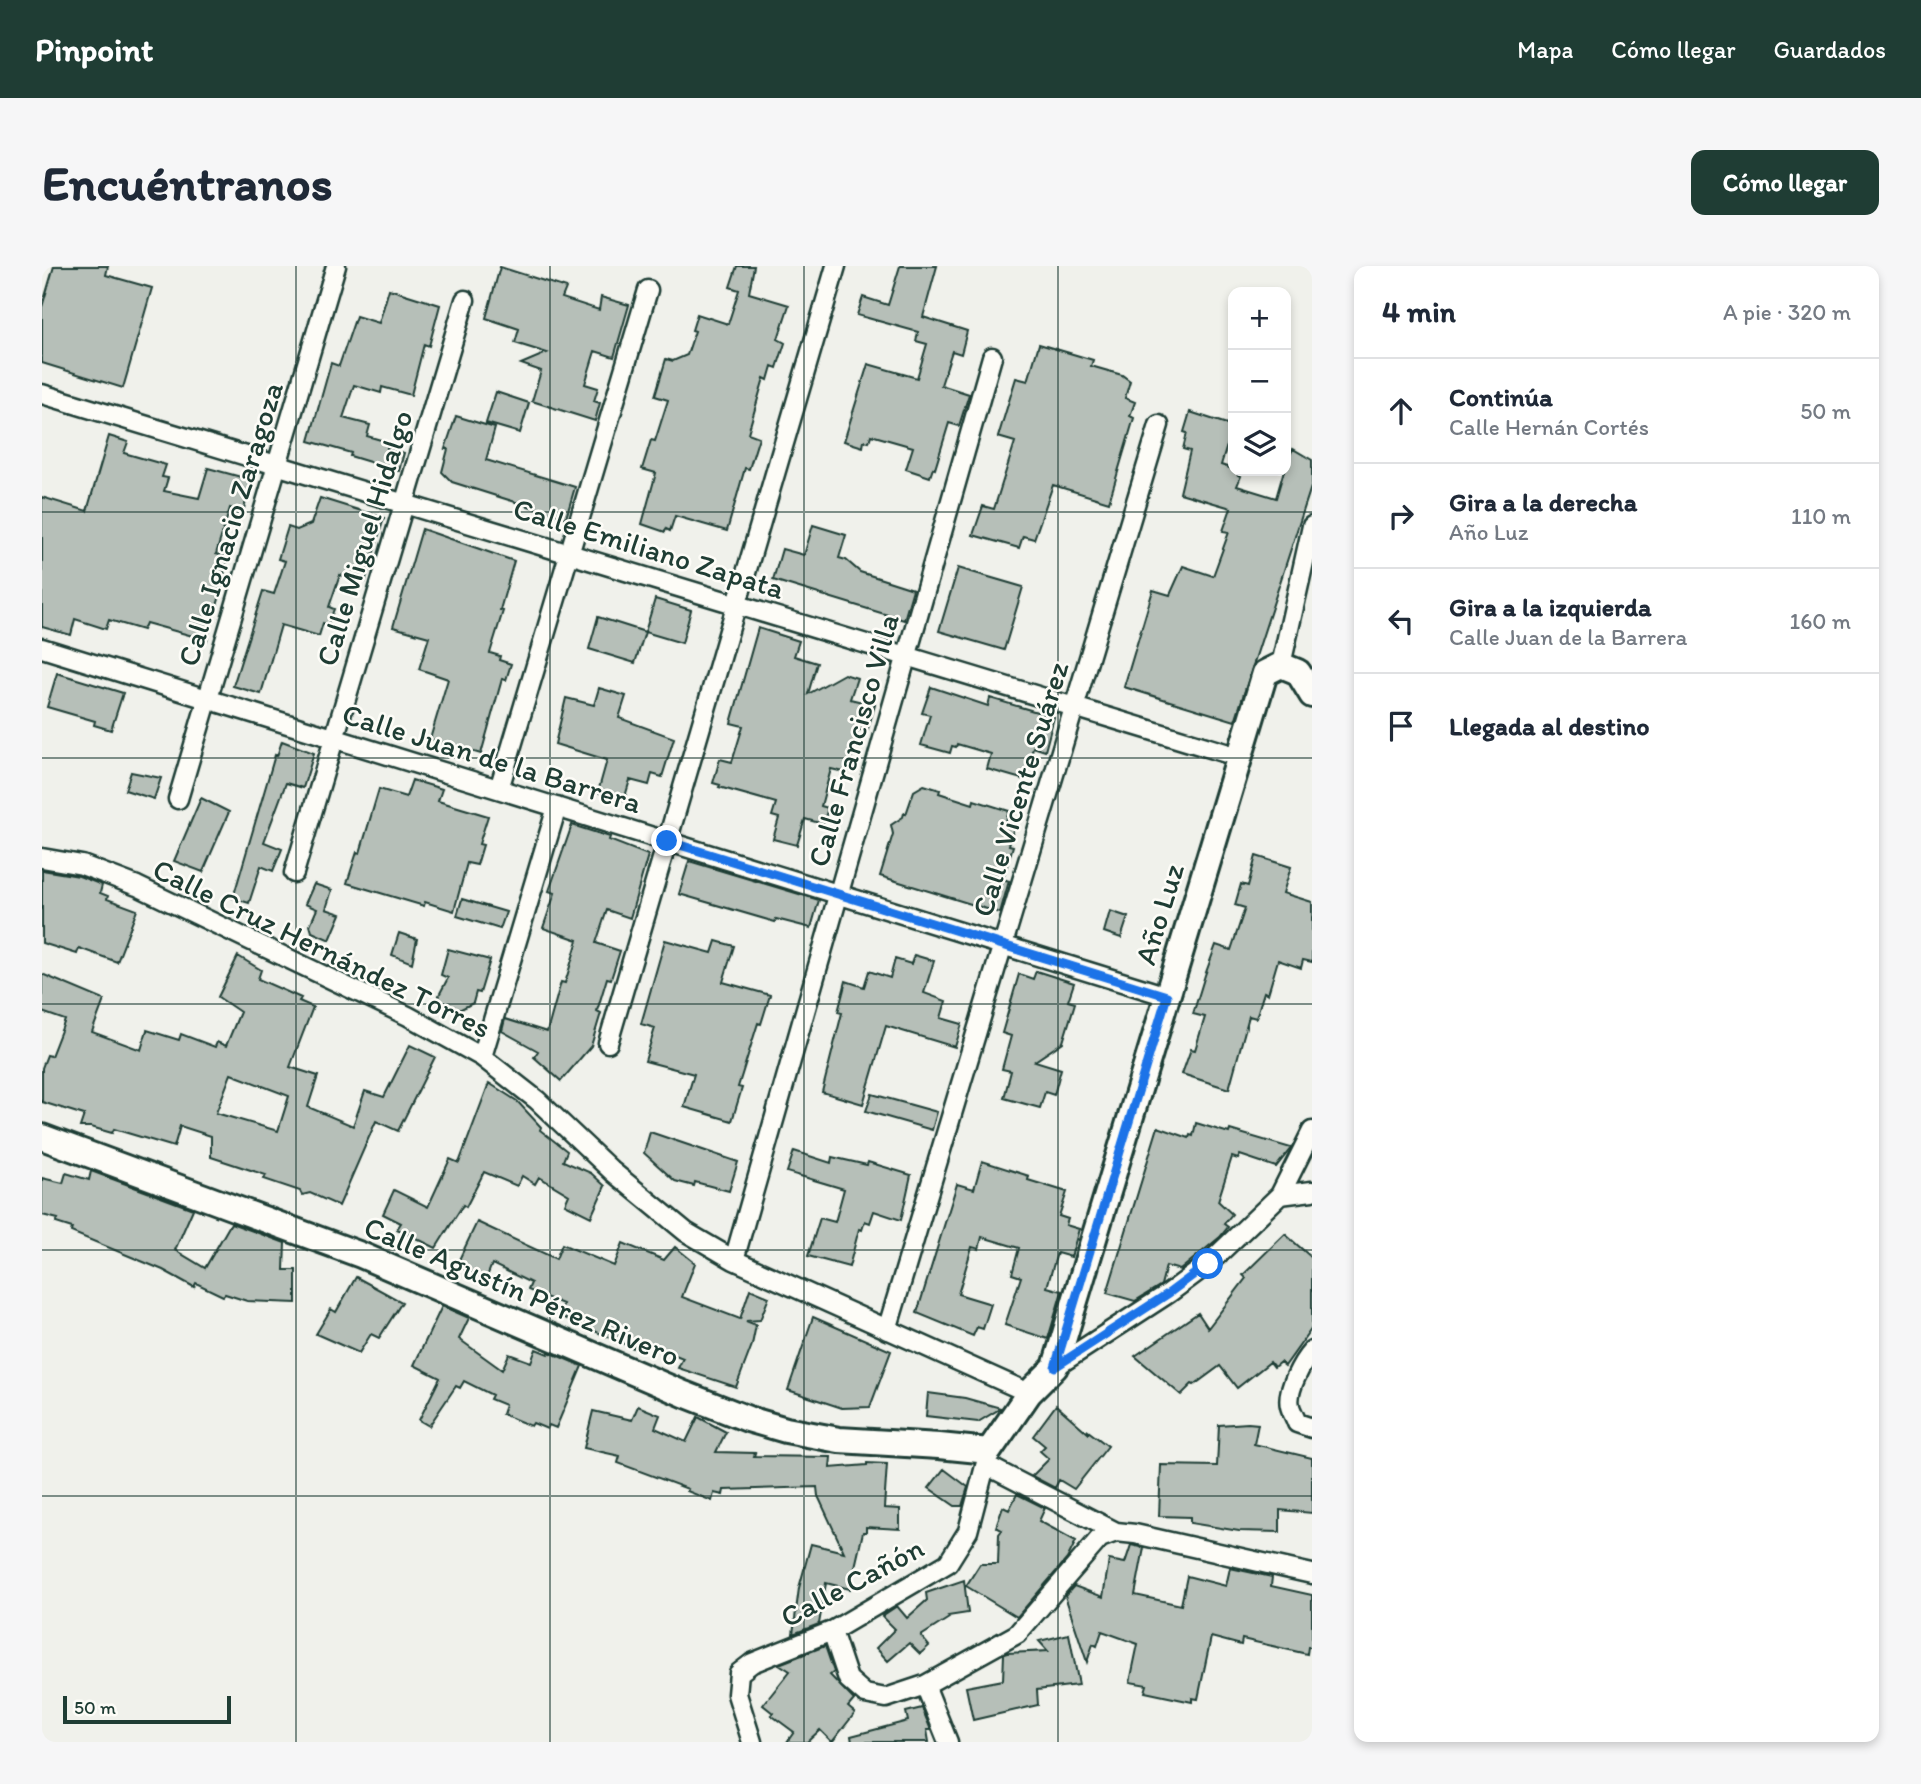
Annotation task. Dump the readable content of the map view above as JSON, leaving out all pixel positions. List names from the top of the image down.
{
  "streets": {
    "main road": ["Año Luz", "Calle Agustín Pérez Rivero"],
    "street": [
      "Calle Ignacio Zaragoza",
      "Calle Miguel Hidalgo",
      "Calle Emiliano Zapata",
      "Calle Francisco Villa",
      "Calle Juan de la Barrera",
      "Calle Vicente Suárez",
      "Calle Cruz Hernández Torres",
      "Calle Cañón"
    ]
  },
  "crossings": [
    ["Calle Ignacio Zaragoza", "Calle Emiliano Zapata"],
    ["Calle Ignacio Zaragoza", "Calle Juan de la Barrera"],
    ["Calle Miguel Hidalgo", "Calle Emiliano Zapata"],
    ["Calle Miguel Hidalgo", "Calle Juan de la Barrera"],
    ["Calle Emiliano Zapata", "Calle Francisco Villa"],
    ["Calle Emiliano Zapata", "Calle Vicente Suárez"],
    ["Calle Emiliano Zapata", "Año Luz"],
    ["Calle Francisco Villa", "Calle Juan de la Barrera"],
    ["Calle Francisco Villa", "Calle Cruz Hernández Torres"],
    ["Calle Juan de la Barrera", "Calle Vicente Suárez"],
    ["Calle Juan de la Barrera", "Año Luz"],
    ["Calle Vicente Suárez", "Calle Cruz Hernández Torres"],
    ["Calle Agustín Pérez Rivero", "Calle Cañón"]
  ],
  "scale_bar": "50 m",
  "page": {
    "header": "Pinpoint",
    "nav": ["Mapa", "Cómo llegar", "Guardados"],
    "buttons": "Cómo llegar",
    "title": "Encuéntranos",
    "heading": ["4 min", "A pie · 320 m"],
    "map_buttons": ["+", "−"],
    "list": [
      ["Continúa", "Calle Hernán Cortés", "50 m"],
      ["Gira a la derecha", "Año Luz", "110 m"],
      ["Gira a la izquierda", "Calle Juan de la Barrera", "160 m"],
      "Llegada al destino"
    ],
    "scale": "50 m"
  }
}
